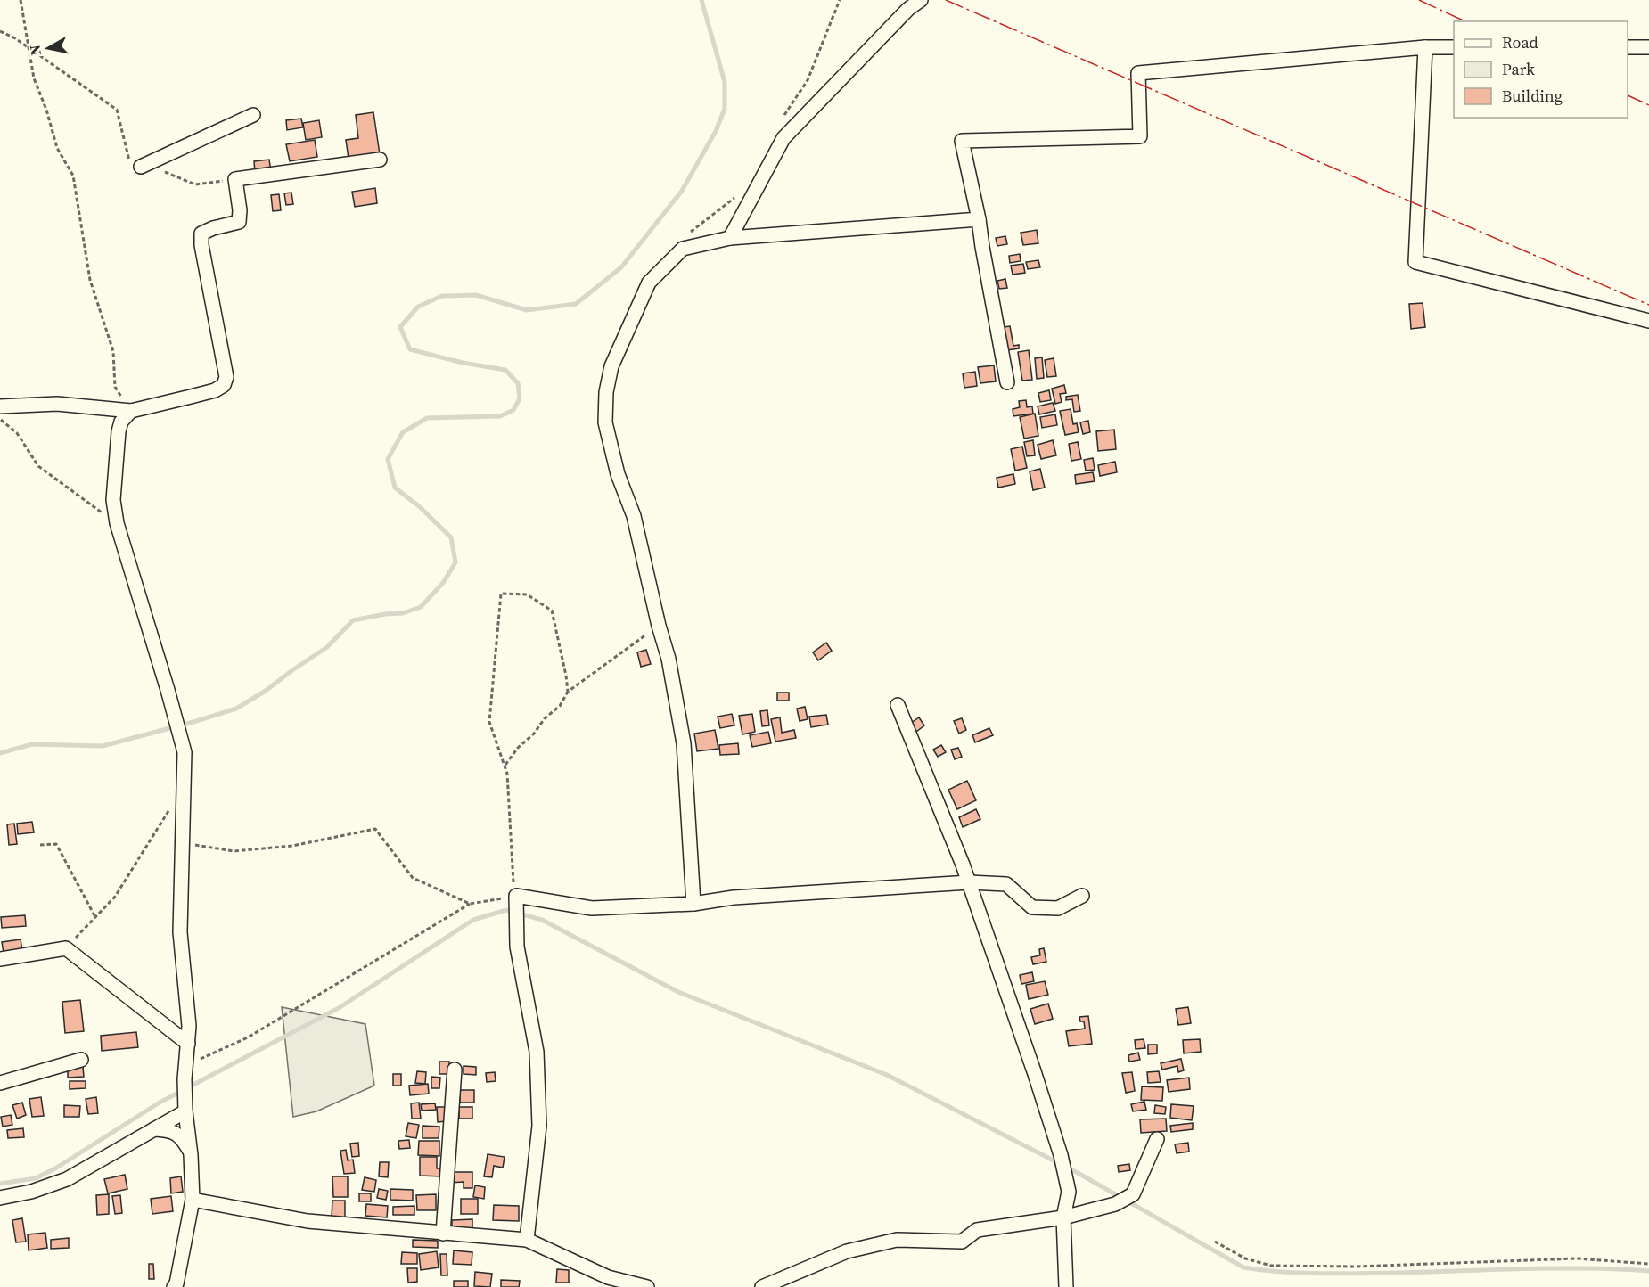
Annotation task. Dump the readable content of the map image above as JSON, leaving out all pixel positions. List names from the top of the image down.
{
  "legend": ["Road", "Park", "Building"],
  "north": "left"
}
